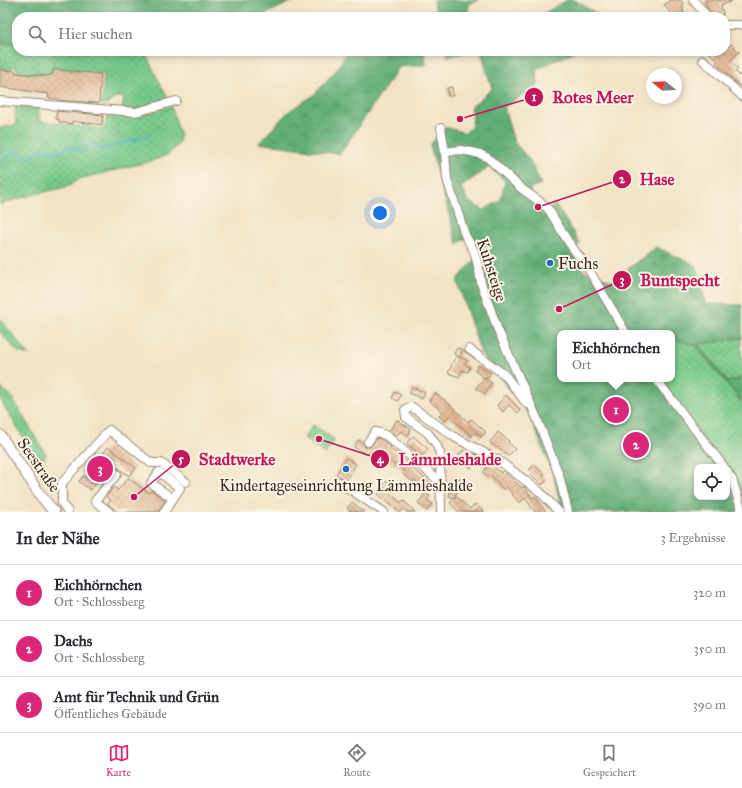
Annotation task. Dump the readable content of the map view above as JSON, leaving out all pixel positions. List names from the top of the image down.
{
  "streets": {
    "main road": ["Seestraße"],
    "street": ["Kuhsteige"]
  },
  "places": [
    "Rotes Meer",
    "Hase",
    "Fuchs",
    "Buntspecht",
    "Lämmleshalde",
    "Kindertageseinrichtung Lämmleshalde",
    "Stadtwerke"
  ],
  "north": "left",
  "page": {
    "search": "Hier suchen",
    "popup": ["Eichhörnchen", "Ort"],
    "pins": ["1", "2", "3"],
    "heading": ["In der Nähe", "3 Ergebnisse"],
    "list": [
      {
        "mark": "1",
        "name": "Eichhörnchen",
        "note": "Ort · Schlossberg",
        "value": "320 m"
      },
      {
        "mark": "2",
        "name": "Dachs",
        "note": "Ort · Schlossberg",
        "value": "350 m"
      },
      {
        "mark": "3",
        "name": "Amt für Technik und Grün",
        "note": "Öffentliches Gebäude",
        "value": "390 m"
      }
    ],
    "nav": ["Karte", "Route", "Gespeichert"]
  }
}
